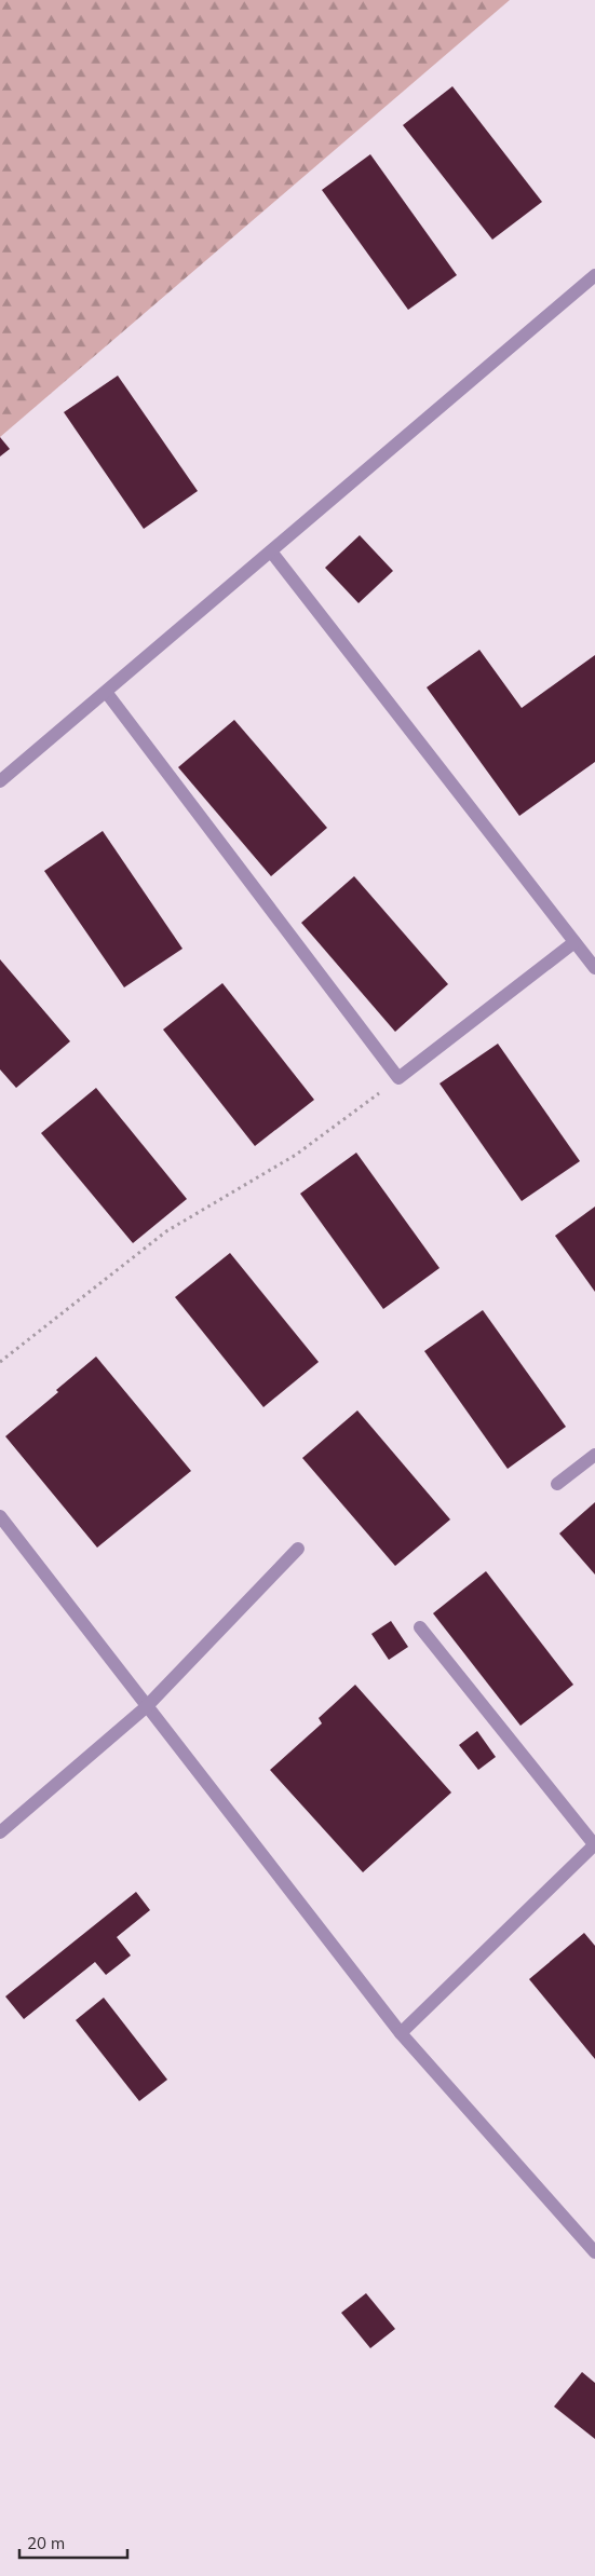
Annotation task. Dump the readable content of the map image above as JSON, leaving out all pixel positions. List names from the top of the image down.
{
  "scale_bar": "20 m"
}
